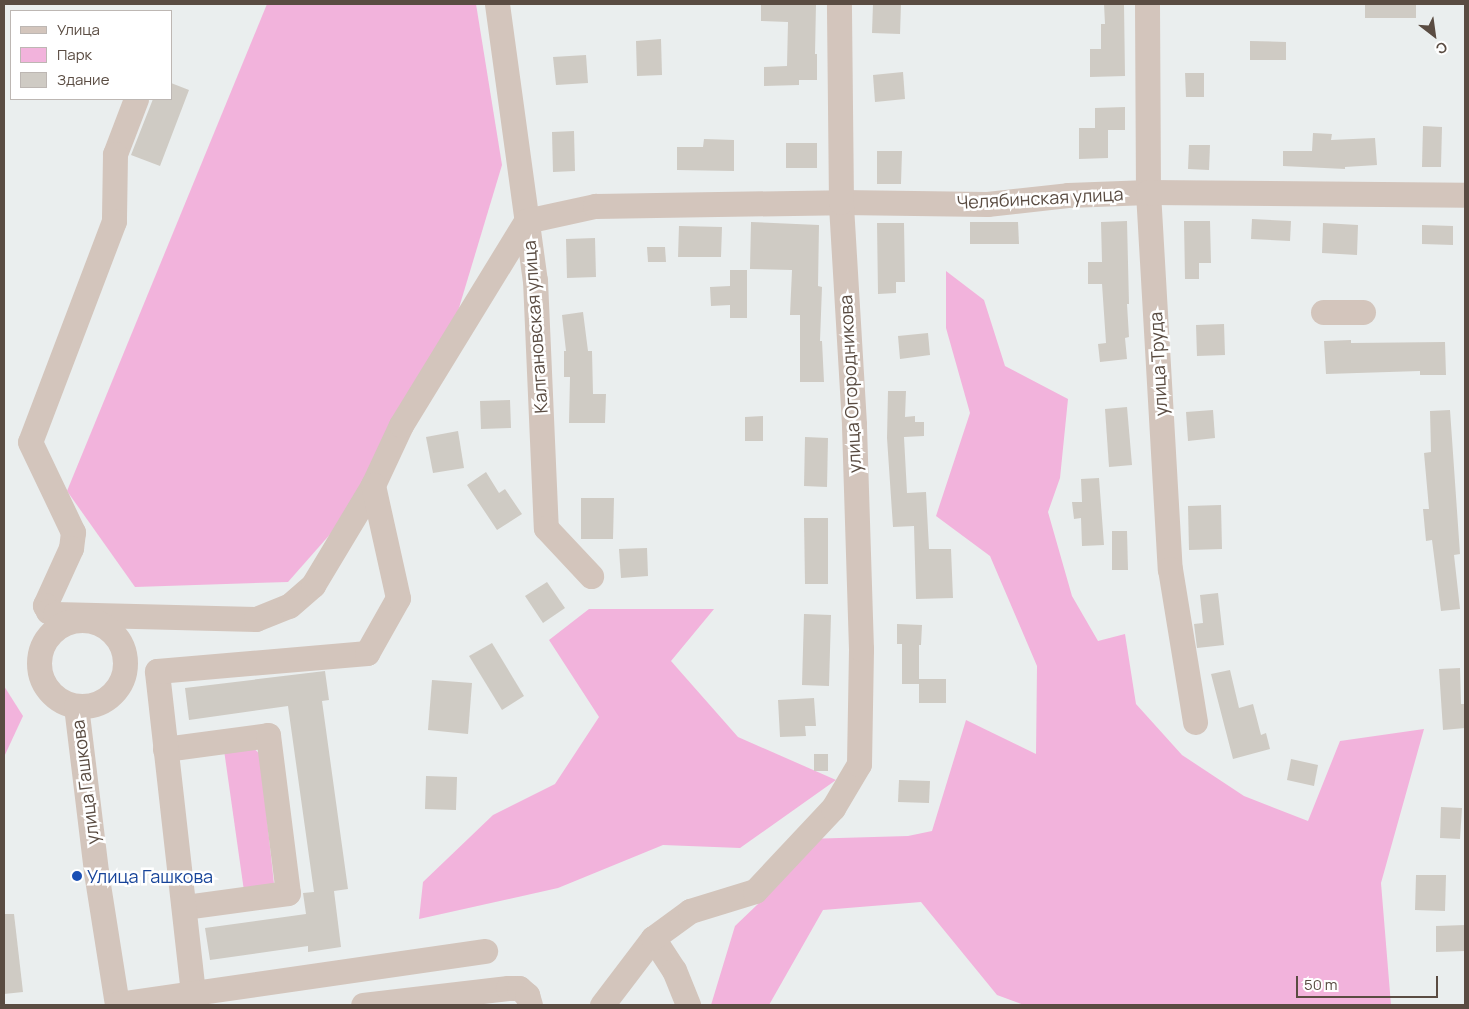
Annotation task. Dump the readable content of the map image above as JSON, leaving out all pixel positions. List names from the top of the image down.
{
  "streets": {
    "street": [
      "Челябинская улица",
      "Калгановская улица",
      "улица Труда",
      "улица Огородникова",
      "улица Гашкова"
    ]
  },
  "crossings": [
    ["Челябинская улица", "Калгановская улица"],
    ["Челябинская улица", "улица Труда"],
    ["Челябинская улица", "улица Огородникова"]
  ],
  "places": ["Улица Гашкова"],
  "legend": ["Улица", "Парк", "Здание"],
  "scale_bar": "50 m",
  "north": "bottom right"
}
